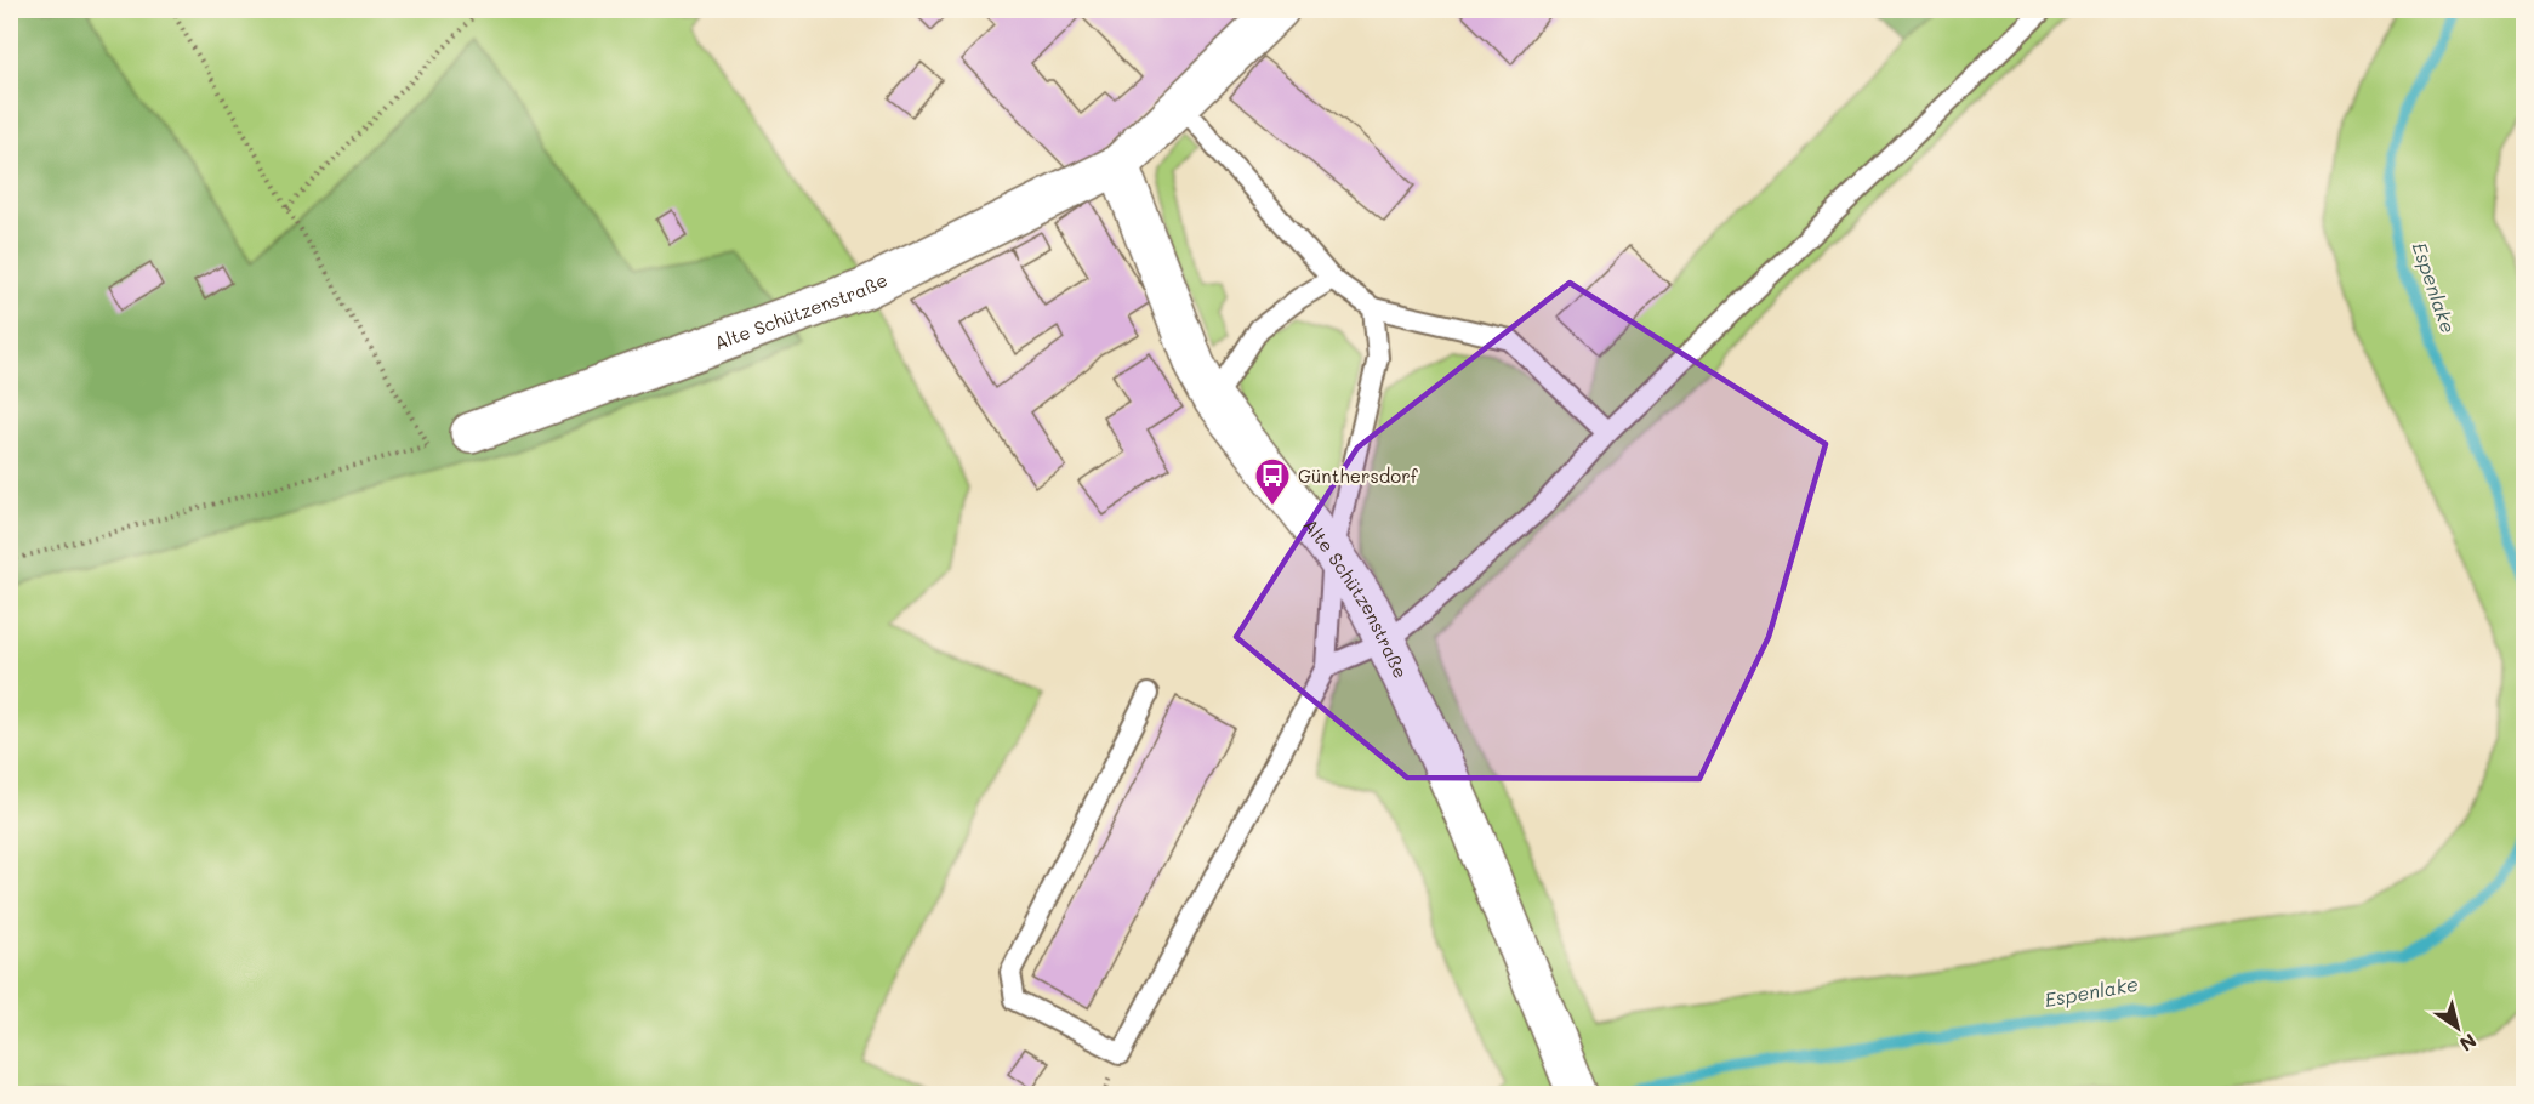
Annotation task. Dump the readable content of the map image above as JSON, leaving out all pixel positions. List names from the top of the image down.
{
  "streets": {
    "street": ["Alte Schützenstraße"]
  },
  "water": ["Espenlake"],
  "places": {
    "bus stop": ["Günthersdorf"]
  },
  "north": "bottom right"
}
